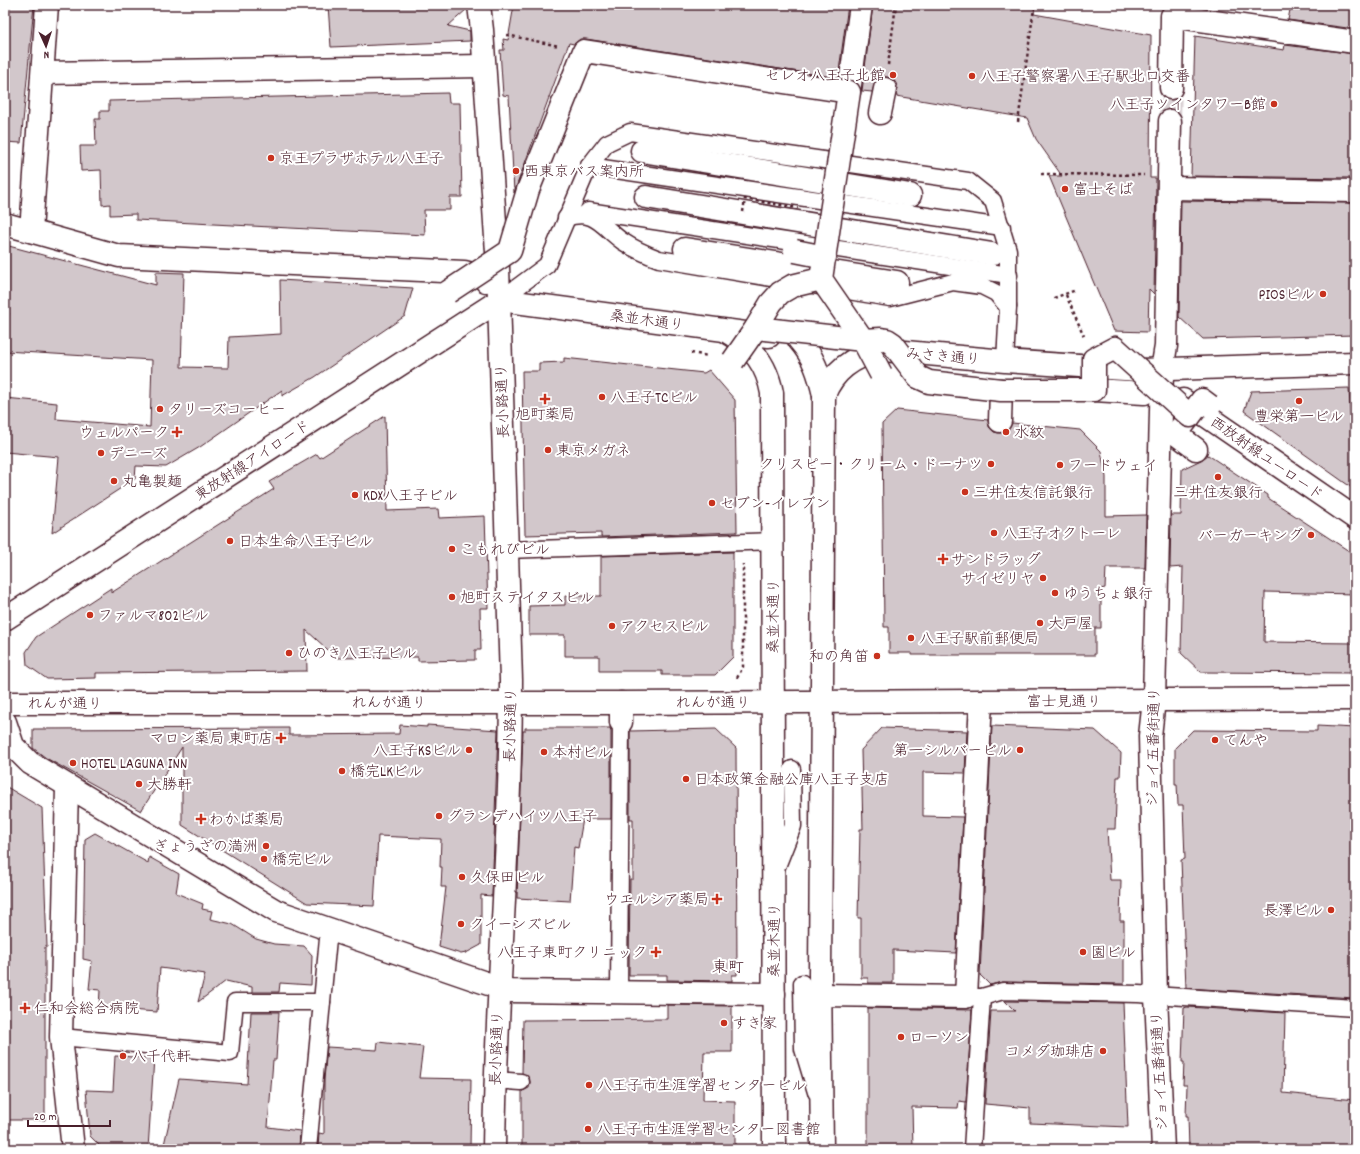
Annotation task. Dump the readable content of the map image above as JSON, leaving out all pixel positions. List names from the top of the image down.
{
  "streets": {
    "street": [
      "桑並木通り",
      "みさき通り",
      "長小路通り",
      "西放射線ユーロード",
      "東放射線アイロード",
      "富士見通り",
      "れんが通り",
      "ジョイ五番街通り"
    ]
  },
  "crossings": [
    ["桑並木通り", "長小路通り"],
    ["桑並木通り", "東放射線アイロード"],
    ["桑並木通り", "富士見通り"],
    ["桑並木通り", "れんが通り"],
    ["みさき通り", "西放射線ユーロード"],
    ["みさき通り", "ジョイ五番街通り"],
    ["長小路通り", "東放射線アイロード"],
    ["長小路通り", "れんが通り"],
    ["西放射線ユーロード", "ジョイ五番街通り"],
    ["富士見通り", "れんが通り"],
    ["富士見通り", "ジョイ五番街通り"]
  ],
  "districts": ["東町"],
  "places": {
    "other": [
      "セレオ八王子北館",
      "八王子警察署八王子駅北口交番",
      "八王子ツインタワーB館",
      "京王プラザホテル八王子",
      "西東京バス案内所",
      "富士そば",
      "PIOSビル",
      "八王子TCビル",
      "豊栄第一ビル",
      "タリーズコーヒー",
      "水紋",
      "東京メガネ",
      "デニーズ",
      "クリスピー・クリーム・ドーナツ",
      "フードウェイ",
      "三井住友銀行",
      "丸亀製麺",
      "三井住友信託銀行",
      "KDX八王子ビル",
      "セブン-イレブン",
      "八王子オクトーレ",
      "バーガーキング",
      "日本生命八王子ビル",
      "こもれびビル",
      "サイゼリヤ",
      "ゆうちょ銀行",
      "旭町ステイタスビル",
      "ファルマ802ビル",
      "大戸屋",
      "アクセスビル",
      "八王子駅前郵便局",
      "ひのき八王子ビル",
      "和の角笛",
      "てんや",
      "八王子KSビル",
      "第一シルバービル",
      "本村ビル",
      "HOTEL LAGUNA INN",
      "橋完LKビル",
      "日本政策金融公庫八王子支店",
      "大勝軒",
      "グランデハイツ八王子",
      "ぎょうざの満洲",
      "橋完ビル",
      "久保田ビル",
      "長澤ビル",
      "クイーンズビル",
      "園ビル",
      "すき家",
      "ローソン",
      "コメダ珈琲店",
      "八千代軒",
      "八王子市生涯学習センタービル",
      "八王子市生涯学習センター図書館"
    ],
    "health": [
      "旭町薬局",
      "ウェルパーク",
      "サンドラッグ",
      "マロン薬局 東町店",
      "わかば薬局",
      "ウエルシア薬局",
      "八王子東町クリニック",
      "仁和会総合病院"
    ]
  },
  "scale_bar": "20 m",
  "north": "bottom"
}
